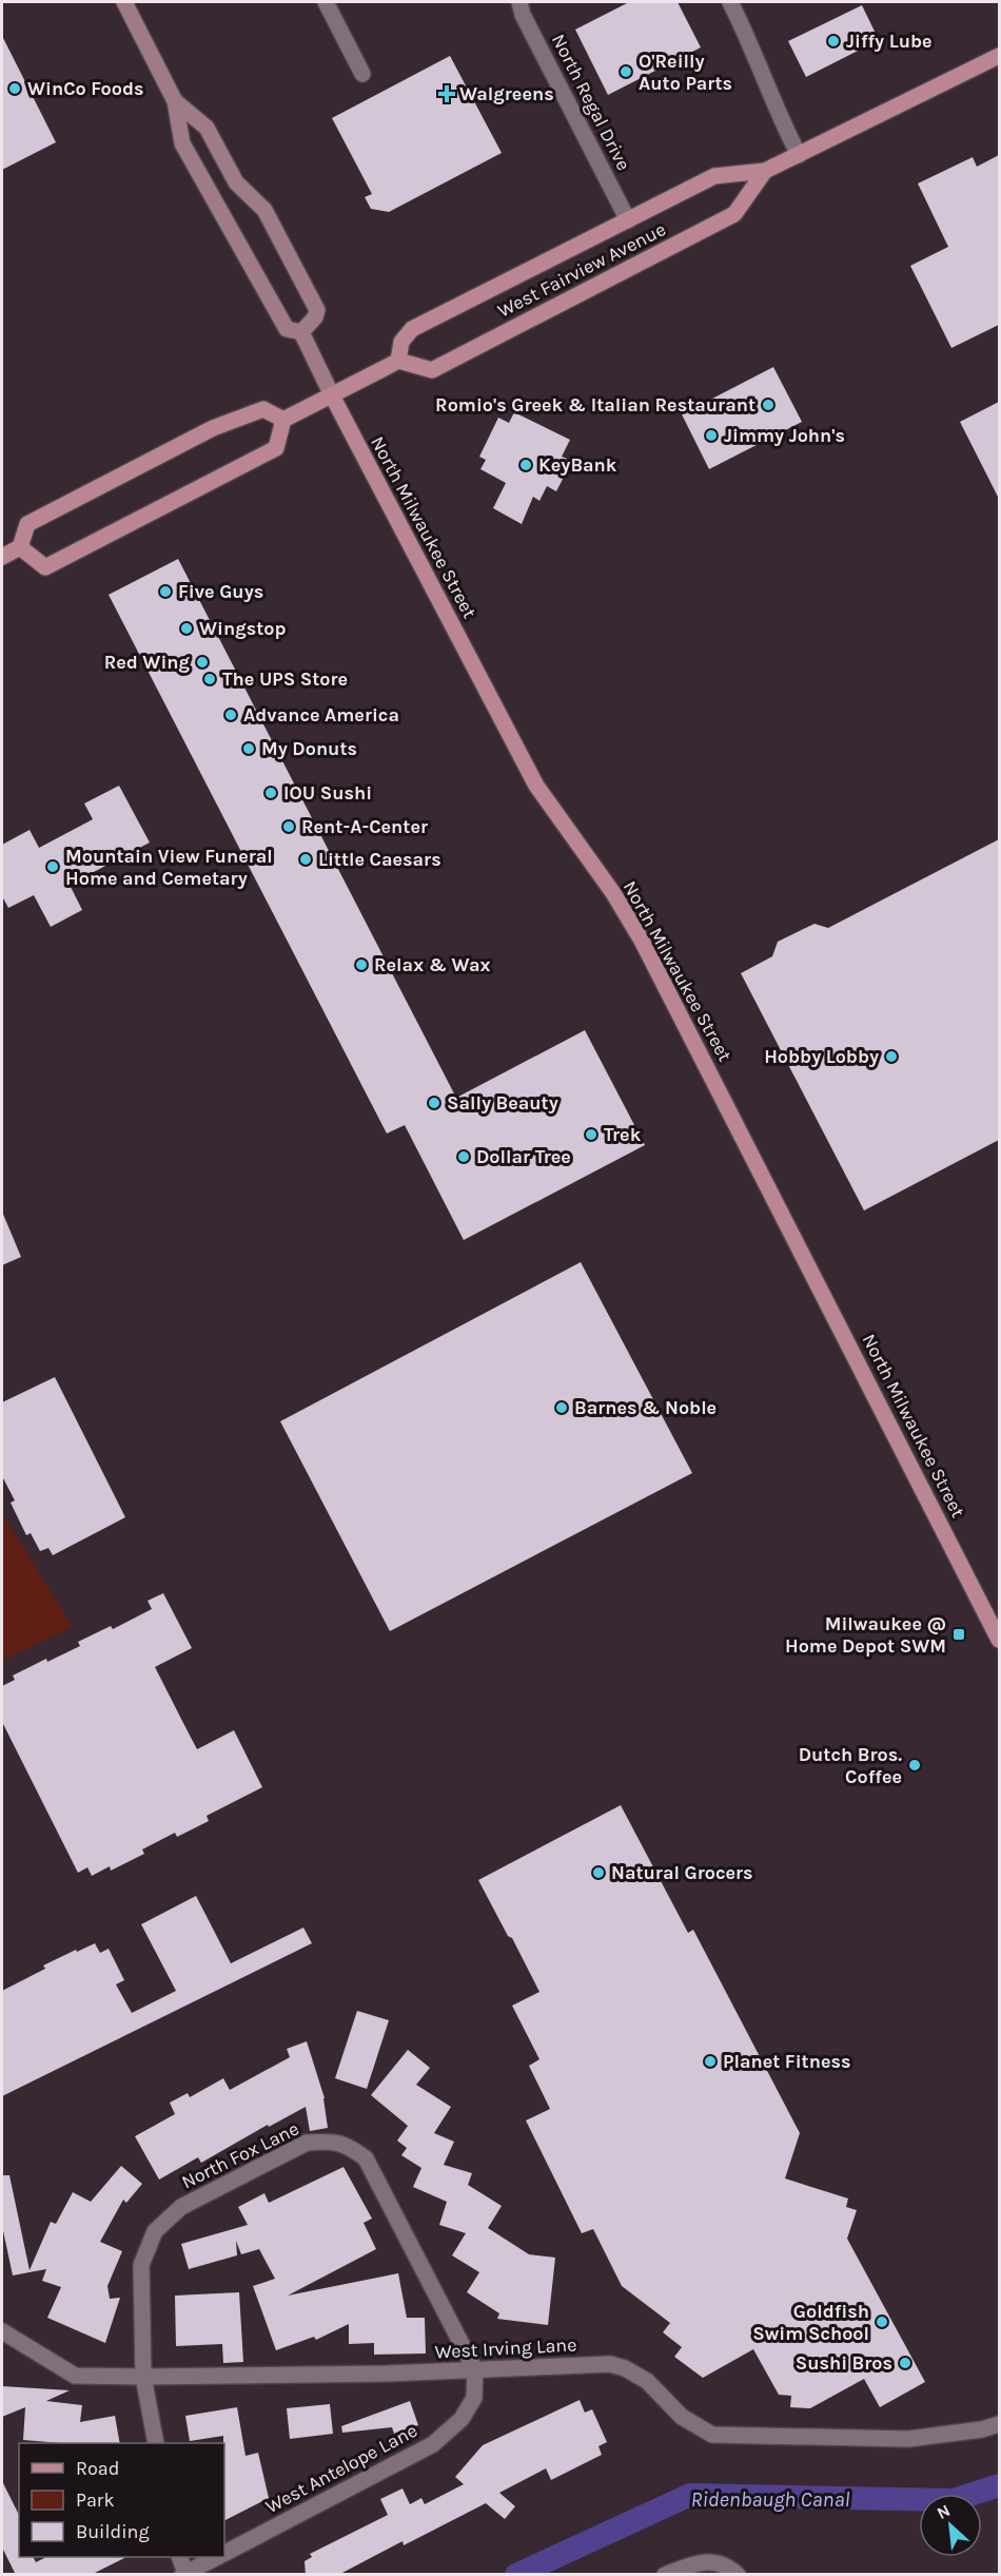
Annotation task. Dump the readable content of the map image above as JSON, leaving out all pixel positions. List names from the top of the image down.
{
  "streets": {
    "main road": ["West Fairview Avenue", "North Milwaukee Street"],
    "street": [
      "North Regal Drive",
      "North Fox Lane",
      "West Irving Lane",
      "West Antelope Lane"
    ]
  },
  "crossings": [
    ["North Regal Drive", "West Fairview Avenue"],
    ["North Fox Lane", "West Irving Lane"],
    ["North Fox Lane", "West Antelope Lane"],
    ["West Irving Lane", "West Antelope Lane"]
  ],
  "water": ["Ridenbaugh Canal"],
  "places": {
    "other": [
      "Jiffy Lube",
      "O'Reilly Auto Parts",
      "WinCo Foods",
      "Romio's Greek & Italian Restaurant",
      "Jimmy John's",
      "KeyBank",
      "Five Guys",
      "Wingstop",
      "Red Wing",
      "The UPS Store",
      "Advance America",
      "My Donuts",
      "IOU Sushi",
      "Rent-A-Center",
      "Little Caesars",
      "Mountain View Funeral Home and Cemetary",
      "Relax & Wax",
      "Hobby Lobby",
      "Sally Beauty",
      "Trek",
      "Dollar Tree",
      "Barnes & Noble",
      "Dutch Bros. Coffee",
      "Natural Grocers",
      "Planet Fitness",
      "Goldfish Swim School",
      "Sushi Bros"
    ],
    "health": ["Walgreens"],
    "transit": ["Milwaukee @ Home Depot SWM"]
  },
  "legend": ["Road", "Park", "Building"],
  "north": "top left"
}
